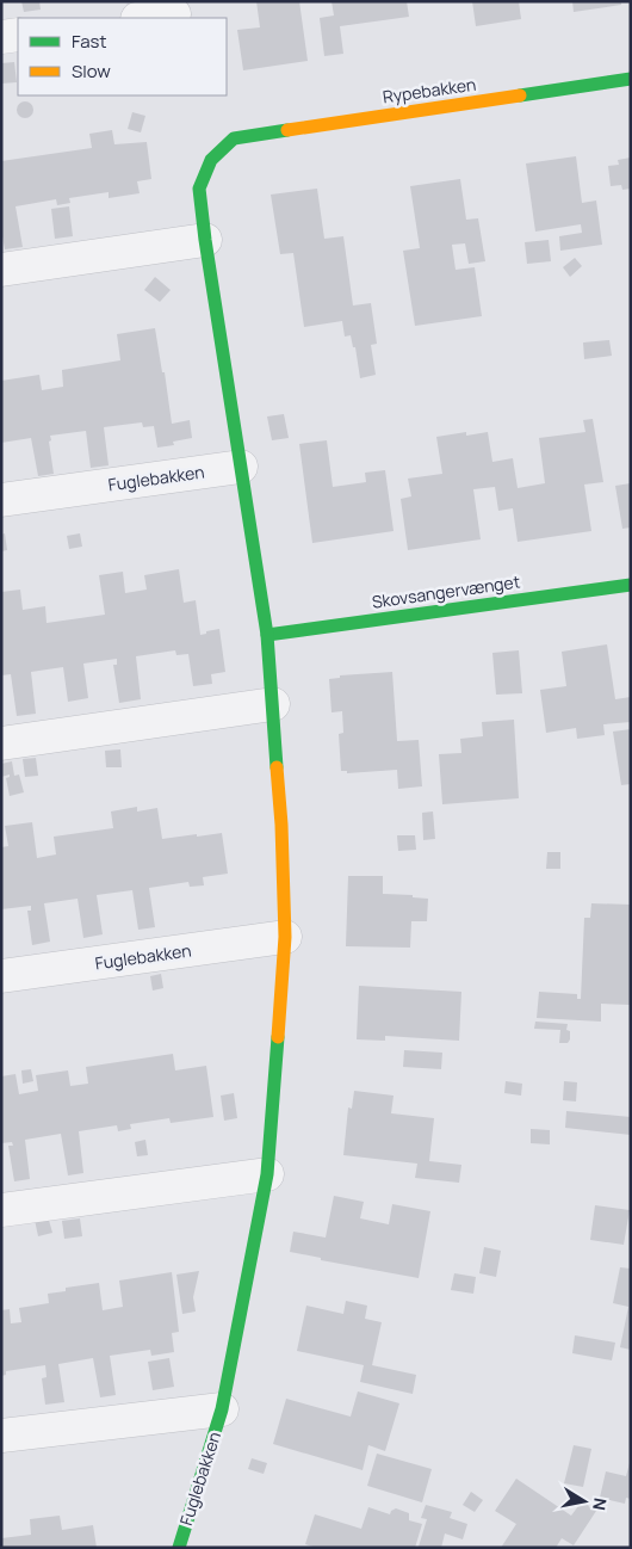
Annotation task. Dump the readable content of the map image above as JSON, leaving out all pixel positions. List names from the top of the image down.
{
  "streets": {
    "street": ["Rypebakken", "Fuglebakken", "Skovsangervænget"]
  },
  "crossings": [
    ["Rypebakken", "Fuglebakken"],
    ["Fuglebakken", "Skovsangervænget"]
  ],
  "legend": ["Fast", "Slow"],
  "north": "right"
}
